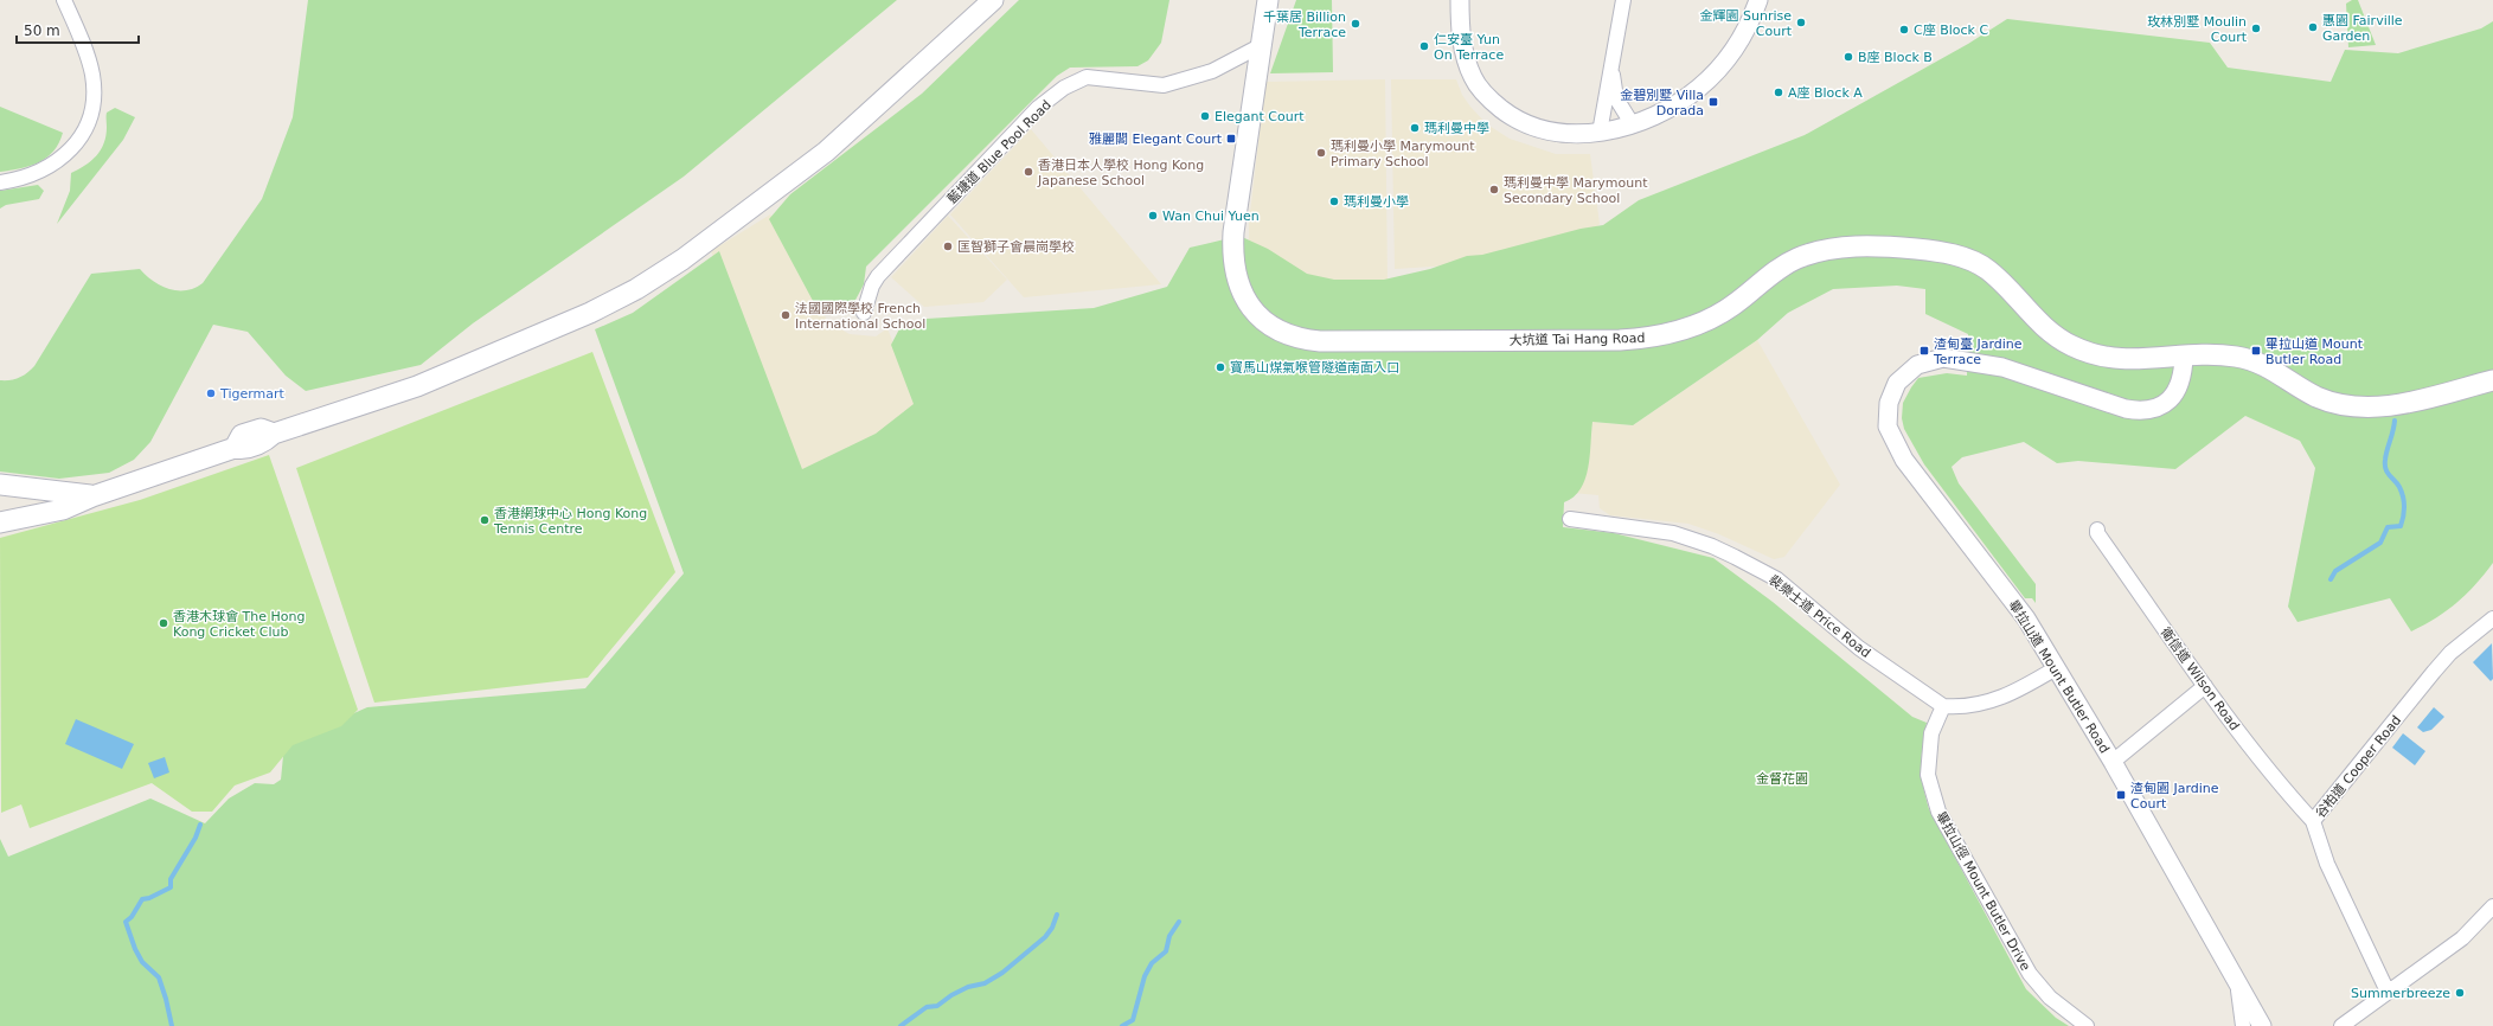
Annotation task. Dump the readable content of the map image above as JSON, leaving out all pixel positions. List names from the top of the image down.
{
  "streets": {
    "main road": ["大坑道 Tai Hang Road"],
    "street": [
      "藍塘道 Blue Pool Road",
      "裴樂士道 Price Road",
      "畢拉山道 Mount Butler Road",
      "衛信道 Wilson Road",
      "谷柏道 Cooper Road",
      "畢拉山徑 Mount Butler Drive"
    ]
  },
  "crossings": [
    ["藍塘道 Blue Pool Road", "大坑道 Tai Hang Road"],
    ["大坑道 Tai Hang Road", "畢拉山道 Mount Butler Road"],
    ["裴樂士道 Price Road", "畢拉山徑 Mount Butler Drive"],
    ["衛信道 Wilson Road", "谷柏道 Cooper Road"]
  ],
  "parks": ["金督花園"],
  "places": {
    "other": [
      "金輝園 Sunrise Court",
      "千葉居 Billion Terrace",
      "惠園 Fairville Garden",
      "玫林別墅 Moulin Court",
      "C座 Block C",
      "仁安臺 Yun On Terrace",
      "B座 Block B",
      "A座 Block A",
      "Elegant Court",
      "瑪利曼中學",
      "瑪利曼小學 Marymount Primary School",
      "香港日本人學校 Hong Kong Japanese School",
      "瑪利曼中學 Marymount Secondary School",
      "瑪利曼小學",
      "Wan Chui Yuen",
      "匡智獅子會晨崗學校",
      "法國國際學校 French International School",
      "寶馬山煤氣喉管隧道南面入口",
      "Tigermart",
      "香港網球中心 Hong Kong Tennis Centre",
      "香港木球會 The Hong Kong Cricket Club",
      "Summerbreeze"
    ],
    "transit": [
      "金碧別墅 Villa Dorada",
      "雅麗閣 Elegant Court",
      "渣甸臺 Jardine Terrace",
      "畢拉山道 Mount Butler Road",
      "渣甸園 Jardine Court"
    ]
  },
  "scale_bar": "50 m"
}
